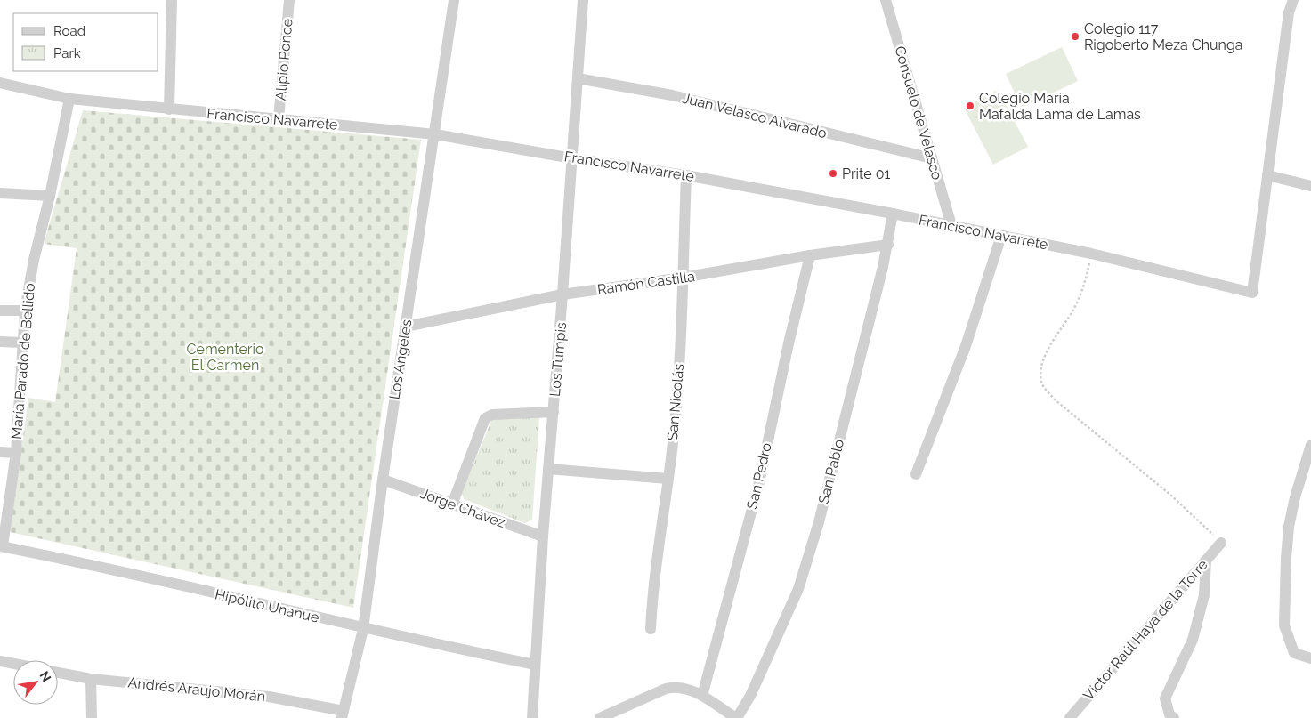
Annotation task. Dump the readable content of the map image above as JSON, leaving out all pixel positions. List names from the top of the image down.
{
  "streets": {
    "street": [
      "Alipio Ponce",
      "Consuelo de Velasco",
      "Juan Velasco Alvarado",
      "Francisco Navarrete",
      "Ramón Castilla",
      "Los Angeles",
      "Los Tumpis",
      "María Parado de Bellido",
      "San Nicolás",
      "San Pablo",
      "San Pedro",
      "Jorge Chávez",
      "Hipólito Unanue",
      "Víctor Raúl Haya de la Torre",
      "Andrés Araujo Morán"
    ]
  },
  "crossings": [
    ["Alipio Ponce", "Francisco Navarrete"],
    ["Consuelo de Velasco", "Juan Velasco Alvarado"],
    ["Consuelo de Velasco", "Francisco Navarrete"],
    ["Juan Velasco Alvarado", "Los Tumpis"],
    ["Francisco Navarrete", "Los Angeles"],
    ["Francisco Navarrete", "Los Tumpis"],
    ["Francisco Navarrete", "María Parado de Bellido"],
    ["Francisco Navarrete", "San Nicolás"],
    ["Francisco Navarrete", "San Pablo"],
    ["Ramón Castilla", "Los Angeles"],
    ["Ramón Castilla", "Los Tumpis"],
    ["Ramón Castilla", "San Nicolás"],
    ["Ramón Castilla", "San Pablo"],
    ["Ramón Castilla", "San Pedro"],
    ["Los Angeles", "Jorge Chávez"],
    ["Los Angeles", "Hipólito Unanue"],
    ["Los Angeles", "Andrés Araujo Morán"],
    ["Los Tumpis", "Jorge Chávez"],
    ["Los Tumpis", "Hipólito Unanue"],
    ["María Parado de Bellido", "Hipólito Unanue"]
  ],
  "parks": ["Cementerio El Carmen"],
  "places": ["Colegio 117 Rigoberto Meza Chunga", "Colegio María Mafalda Lama de Lamas", "Prite 01"],
  "legend": ["Road", "Park"],
  "north": "top right"
}
